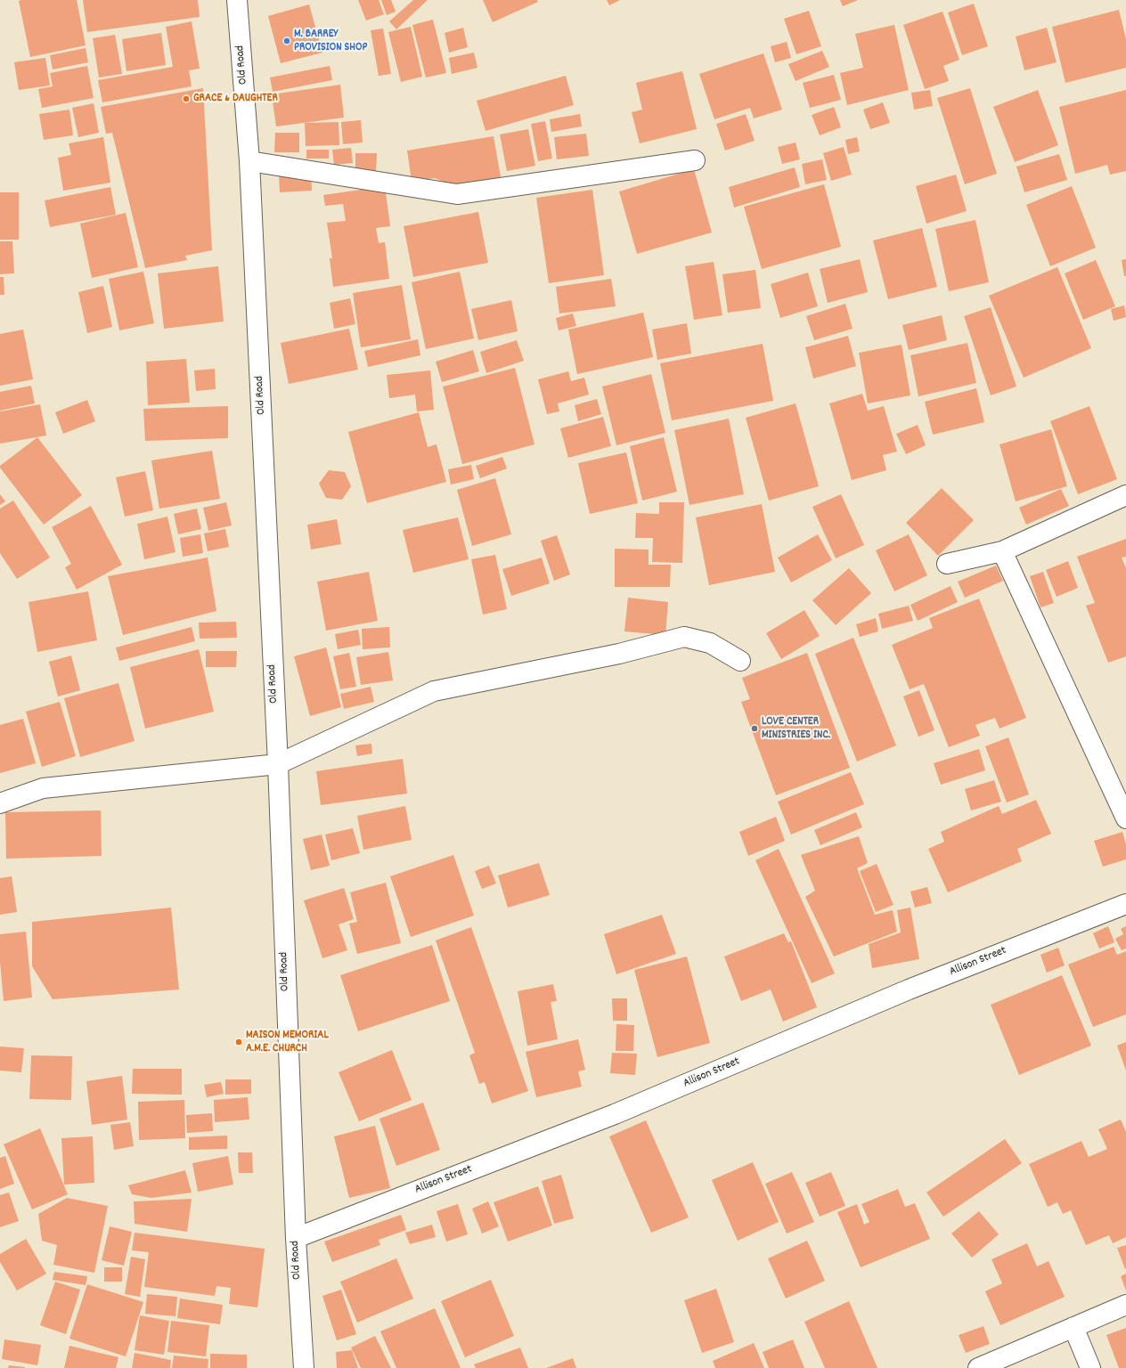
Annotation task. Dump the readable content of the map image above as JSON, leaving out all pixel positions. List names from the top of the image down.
{
  "streets": {
    "street": ["Old Road", "Allison Street"]
  },
  "crossings": [
    ["Old Road", "Allison Street"]
  ],
  "places": [
    "M. BARREY PROVISION SHOP",
    "GRACE & DAUGHTER",
    "LOVE CENTER MINISTRIES INC.",
    "MAISON MEMORIAL A.M.E. CHURCH"
  ]
}
